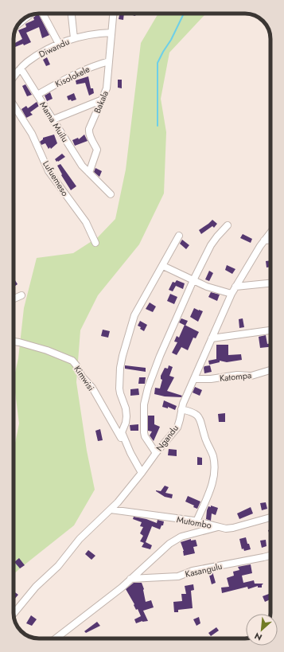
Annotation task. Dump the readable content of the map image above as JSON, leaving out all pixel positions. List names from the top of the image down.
{
  "streets": {
    "street": [
      "Diwandu",
      "Kisolokele",
      "Bakala",
      "Mama Muilu",
      "Lufuemeso",
      "Katompa",
      "Kimwisi",
      "Ngandu",
      "Mutombo",
      "Kasangulu"
    ]
  },
  "crossings": [
    ["Diwandu", "Bakala"],
    ["Diwandu", "Mama Muilu"],
    ["Kisolokele", "Bakala"],
    ["Kisolokele", "Mama Muilu"],
    ["Bakala", "Mama Muilu"],
    ["Katompa", "Ngandu"],
    ["Ngandu", "Mutombo"]
  ],
  "north": "bottom left"
}
